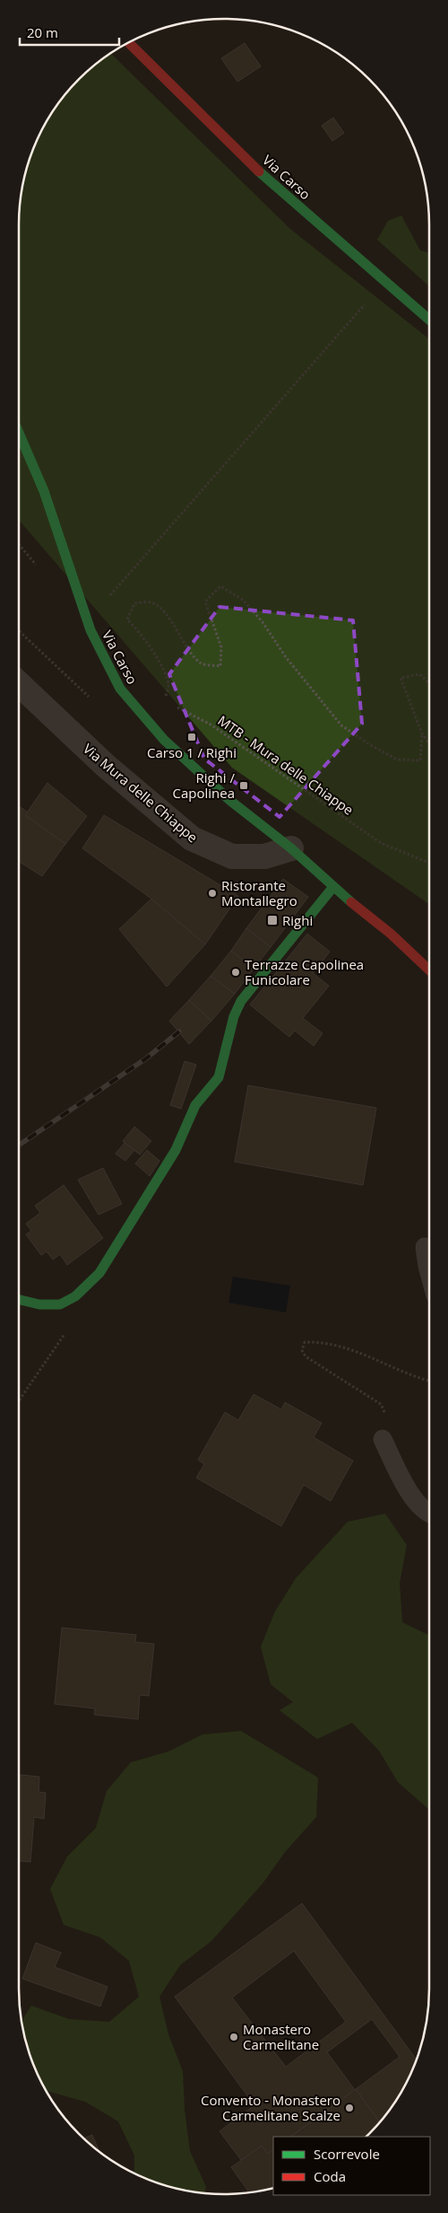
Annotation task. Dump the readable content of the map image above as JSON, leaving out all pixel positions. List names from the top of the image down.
{
  "streets": {
    "street": ["Via Carso", "Via Mura delle Chiappe"],
    "path": ["MTB - Mura delle Chiappe"]
  },
  "crossings": [
    ["Via Carso", "Via Mura delle Chiappe"]
  ],
  "places": {
    "transit": ["Carso 1 / Righi", "Righi / Capolinea", "Righi"],
    "other": [
      "Ristorante Montallegro",
      "Terrazze Capolinea Funicolare",
      "Monastero Carmelitane",
      "Convento - Monastero Carmelitane Scalze"
    ]
  },
  "legend": ["Scorrevole", "Coda"],
  "scale_bar": "20 m"
}
